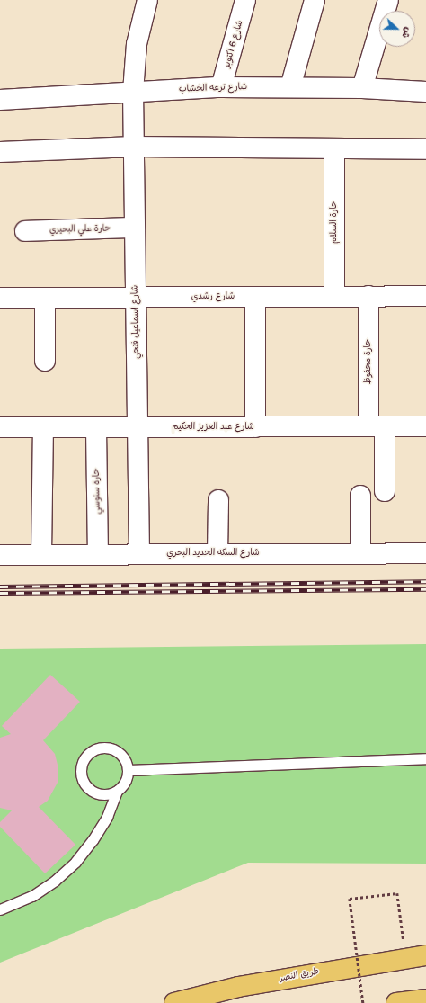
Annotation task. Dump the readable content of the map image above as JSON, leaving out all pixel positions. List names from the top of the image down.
{
  "streets": {
    "highway": ["طريق النصر"],
    "street": [
      "شارع 6 اكتوبر",
      "شارع ترعه الخشاب",
      "حارة السلام",
      "حارة علي البحيري",
      "شارع رشدي",
      "شارع اسماعيل فتحي",
      "حارة محفوظ",
      "شارع عبد العزيز الحكيم",
      "حارة سنوسي",
      "شارع السكه الحديد البحري"
    ]
  },
  "crossings": [
    ["شارع 6 اكتوبر", "شارع ترعه الخشاب"],
    ["شارع ترعه الخشاب", "شارع اسماعيل فتحي"],
    ["حارة السلام", "شارع رشدي"],
    ["حارة علي البحيري", "شارع اسماعيل فتحي"],
    ["شارع رشدي", "شارع اسماعيل فتحي"],
    ["شارع رشدي", "حارة محفوظ"],
    ["شارع اسماعيل فتحي", "شارع عبد العزيز الحكيم"],
    ["شارع اسماعيل فتحي", "شارع السكه الحديد البحري"],
    ["حارة محفوظ", "شارع عبد العزيز الحكيم"],
    ["شارع عبد العزيز الحكيم", "حارة سنوسي"],
    ["حارة سنوسي", "شارع السكه الحديد البحري"]
  ],
  "north": "right"
}
